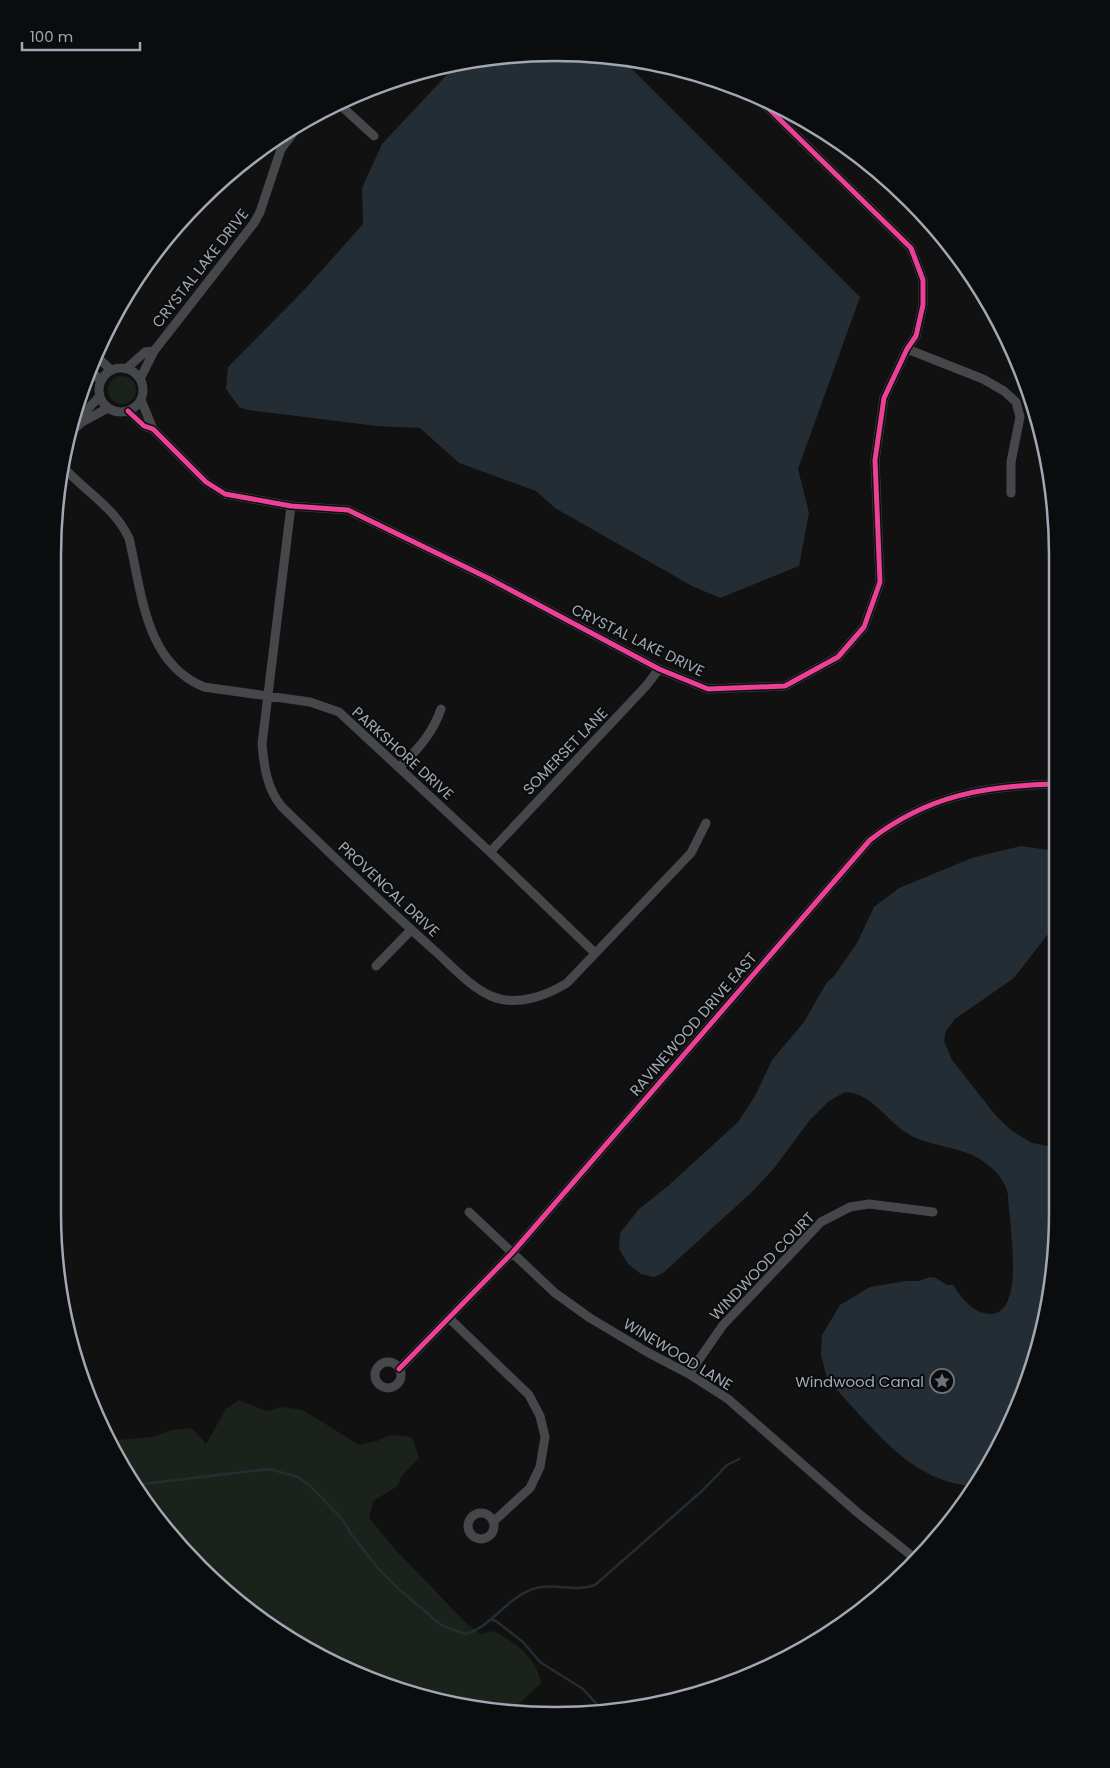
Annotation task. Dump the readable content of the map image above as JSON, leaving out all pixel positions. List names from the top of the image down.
{
  "streets": {
    "street": [
      "CRYSTAL LAKE DRIVE",
      "SOMERSET LANE",
      "PARKSHORE DRIVE",
      "PROVENCAL DRIVE",
      "RAVINEWOOD DRIVE EAST",
      "WINDWOOD COURT",
      "WINEWOOD LANE"
    ]
  },
  "crossings": [
    ["CRYSTAL LAKE DRIVE", "SOMERSET LANE"],
    ["CRYSTAL LAKE DRIVE", "PROVENCAL DRIVE"],
    ["SOMERSET LANE", "PARKSHORE DRIVE"],
    ["PARKSHORE DRIVE", "PROVENCAL DRIVE"],
    ["RAVINEWOOD DRIVE EAST", "WINEWOOD LANE"],
    ["WINDWOOD COURT", "WINEWOOD LANE"]
  ],
  "places": {
    "place": ["Windwood Canal"]
  },
  "scale_bar": "100 m"
}
